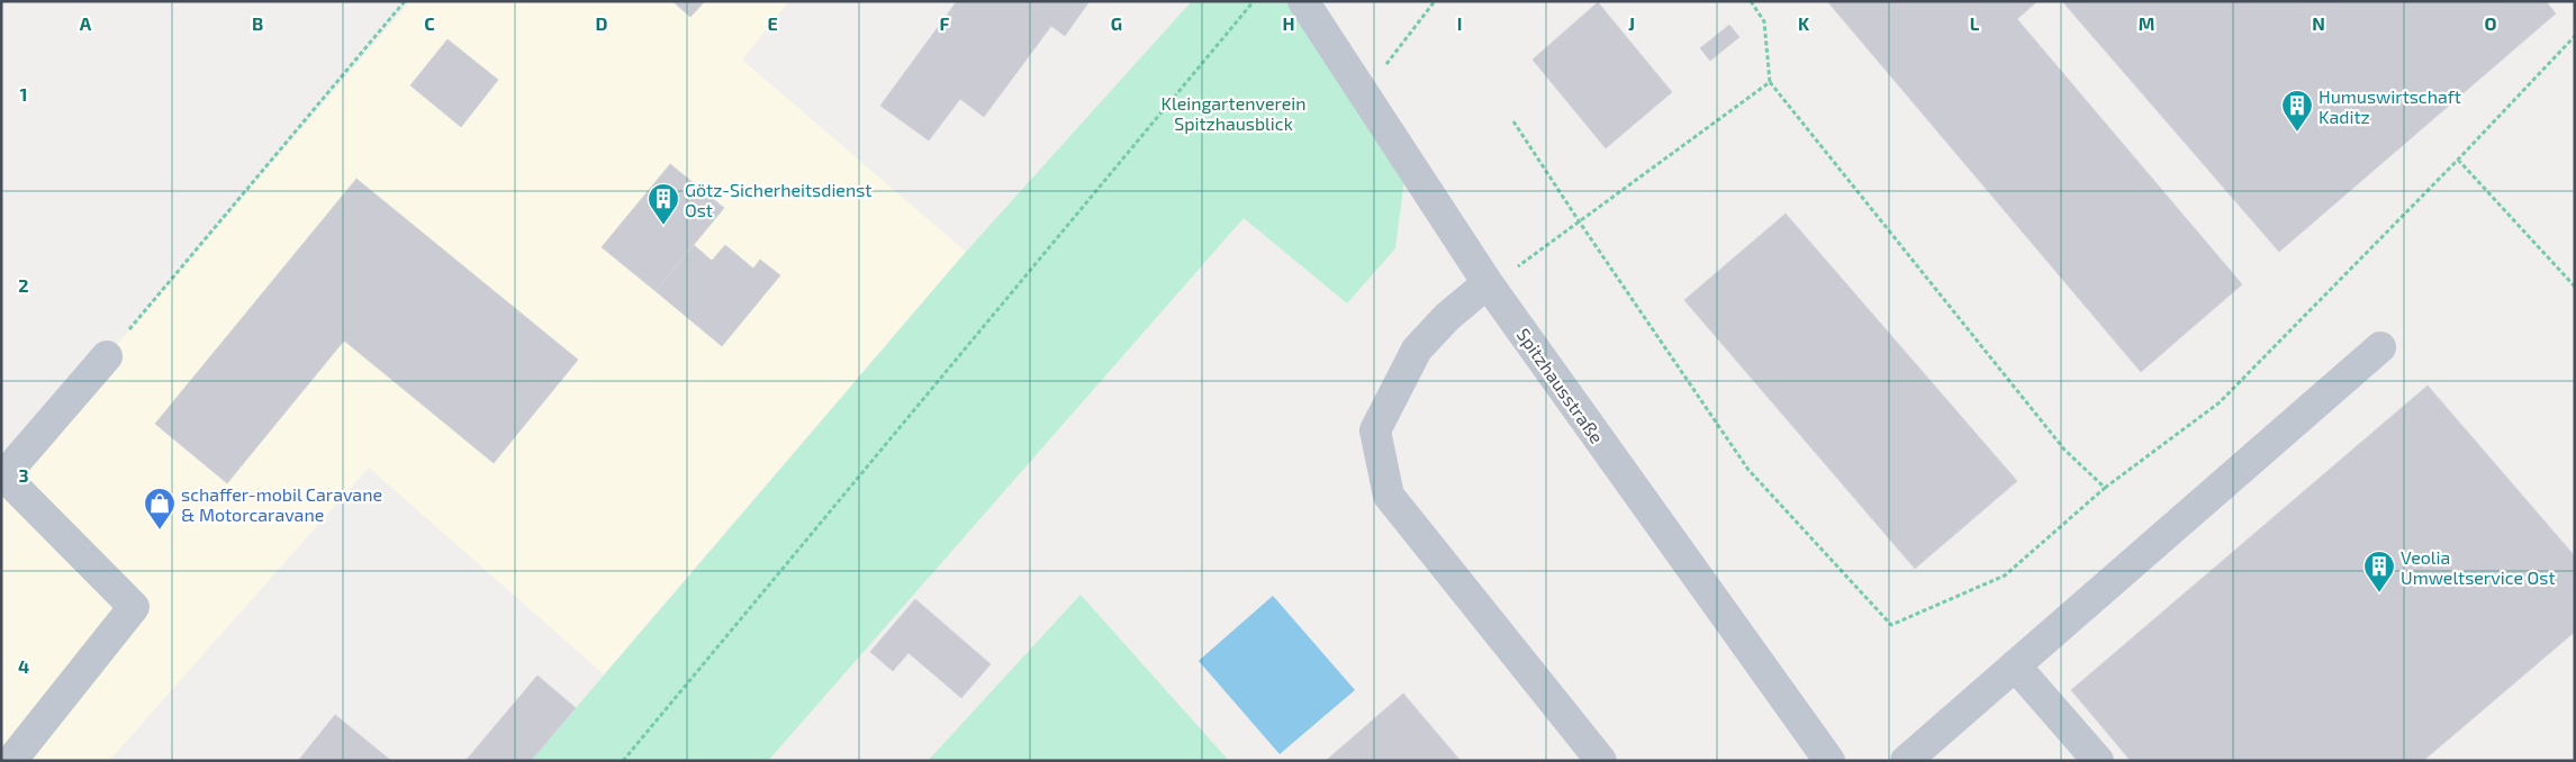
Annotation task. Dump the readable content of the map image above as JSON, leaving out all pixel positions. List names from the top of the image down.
{
  "streets": {
    "street": ["Spitzhausstraße"]
  },
  "parks": ["Kleingartenverein Spitzhausblick"],
  "places": {
    "building": ["Humuswirtschaft Kaditz", "Götz-Sicherheitsdienst Ost", "Veolia Umweltservice Ost"],
    "shop": ["schaffer-mobil Caravane & Motorcaravane"]
  },
  "grid": {
    "columns": [
      "A",
      "B",
      "C",
      "D",
      "E",
      "F",
      "G",
      "H",
      "I",
      "J",
      "K",
      "L",
      "M",
      "N",
      "O"
    ],
    "rows": [
      "1",
      "2",
      "3",
      "4"
    ]
  }
}
